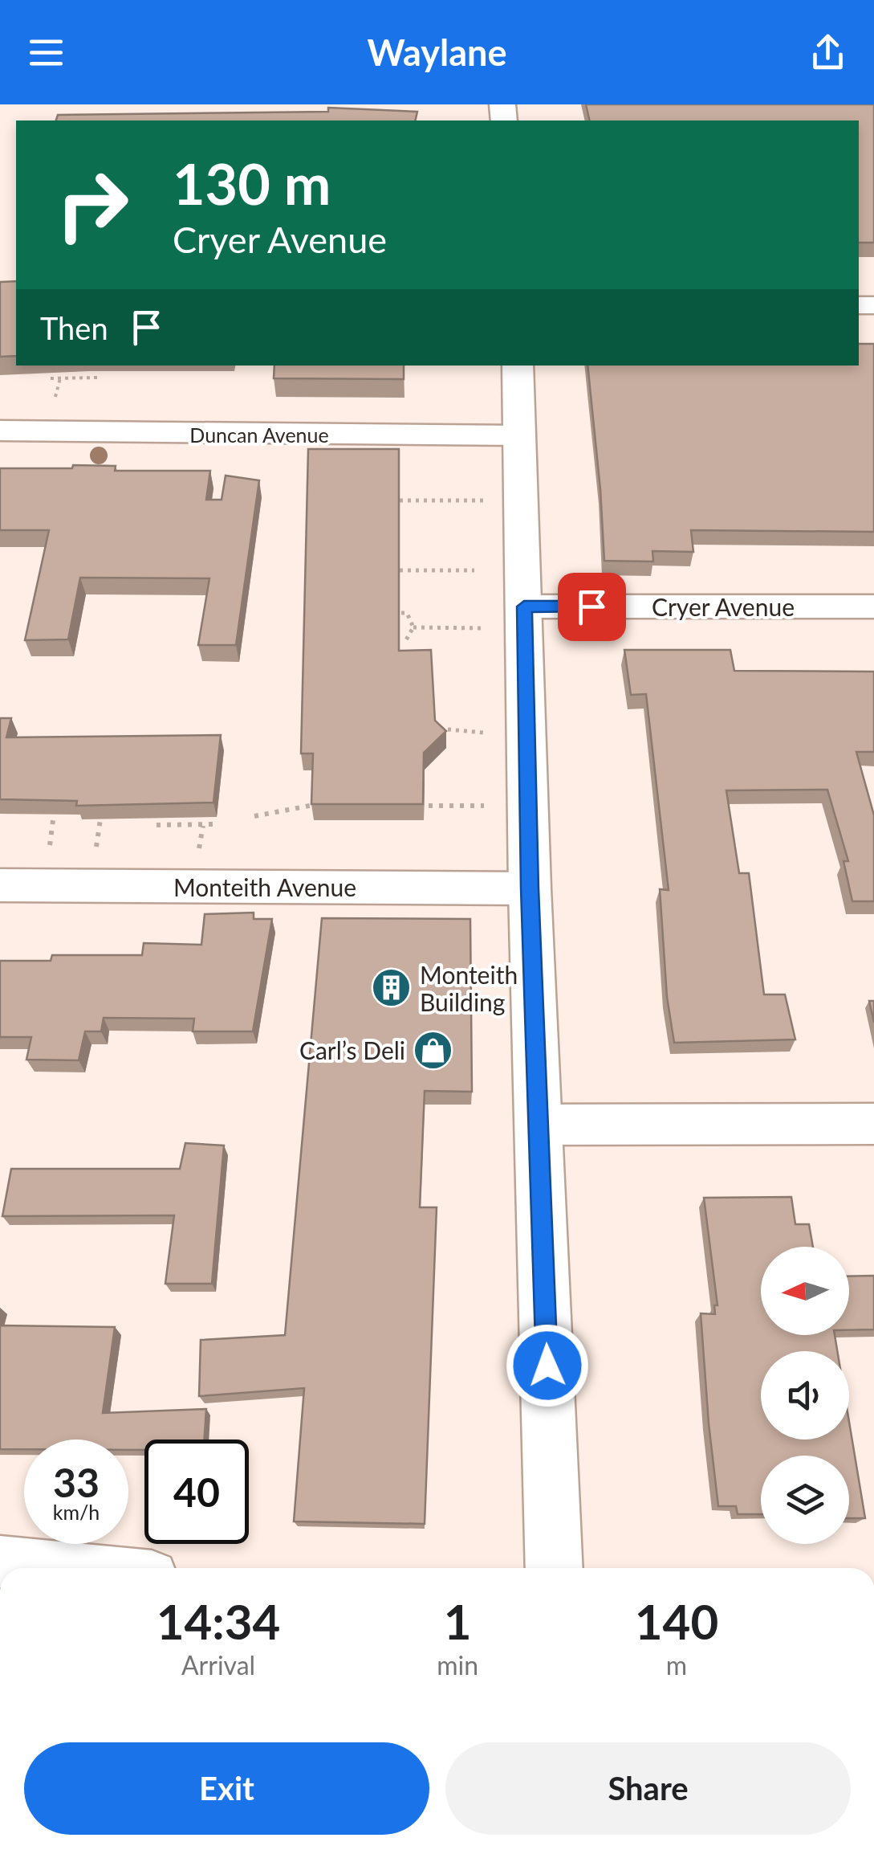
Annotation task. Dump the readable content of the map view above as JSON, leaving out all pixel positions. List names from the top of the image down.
{
  "streets": {
    "street": ["Duncan Avenue", "Cryer Avenue", "Monteith Avenue"]
  },
  "places": {
    "building": ["Monteith Building"],
    "shop": ["Carl’s Deli"]
  },
  "north": "left",
  "page": {
    "header": "Waylane",
    "turn": ["130 m", "Cryer Avenue"],
    "then": "Then",
    "speed": "33 km/h",
    "limit": "40",
    "eta": [
      "14:34",
      "Arrival",
      "1",
      "min",
      "140",
      "m"
    ],
    "buttons": ["Exit", "Share"]
  }
}
